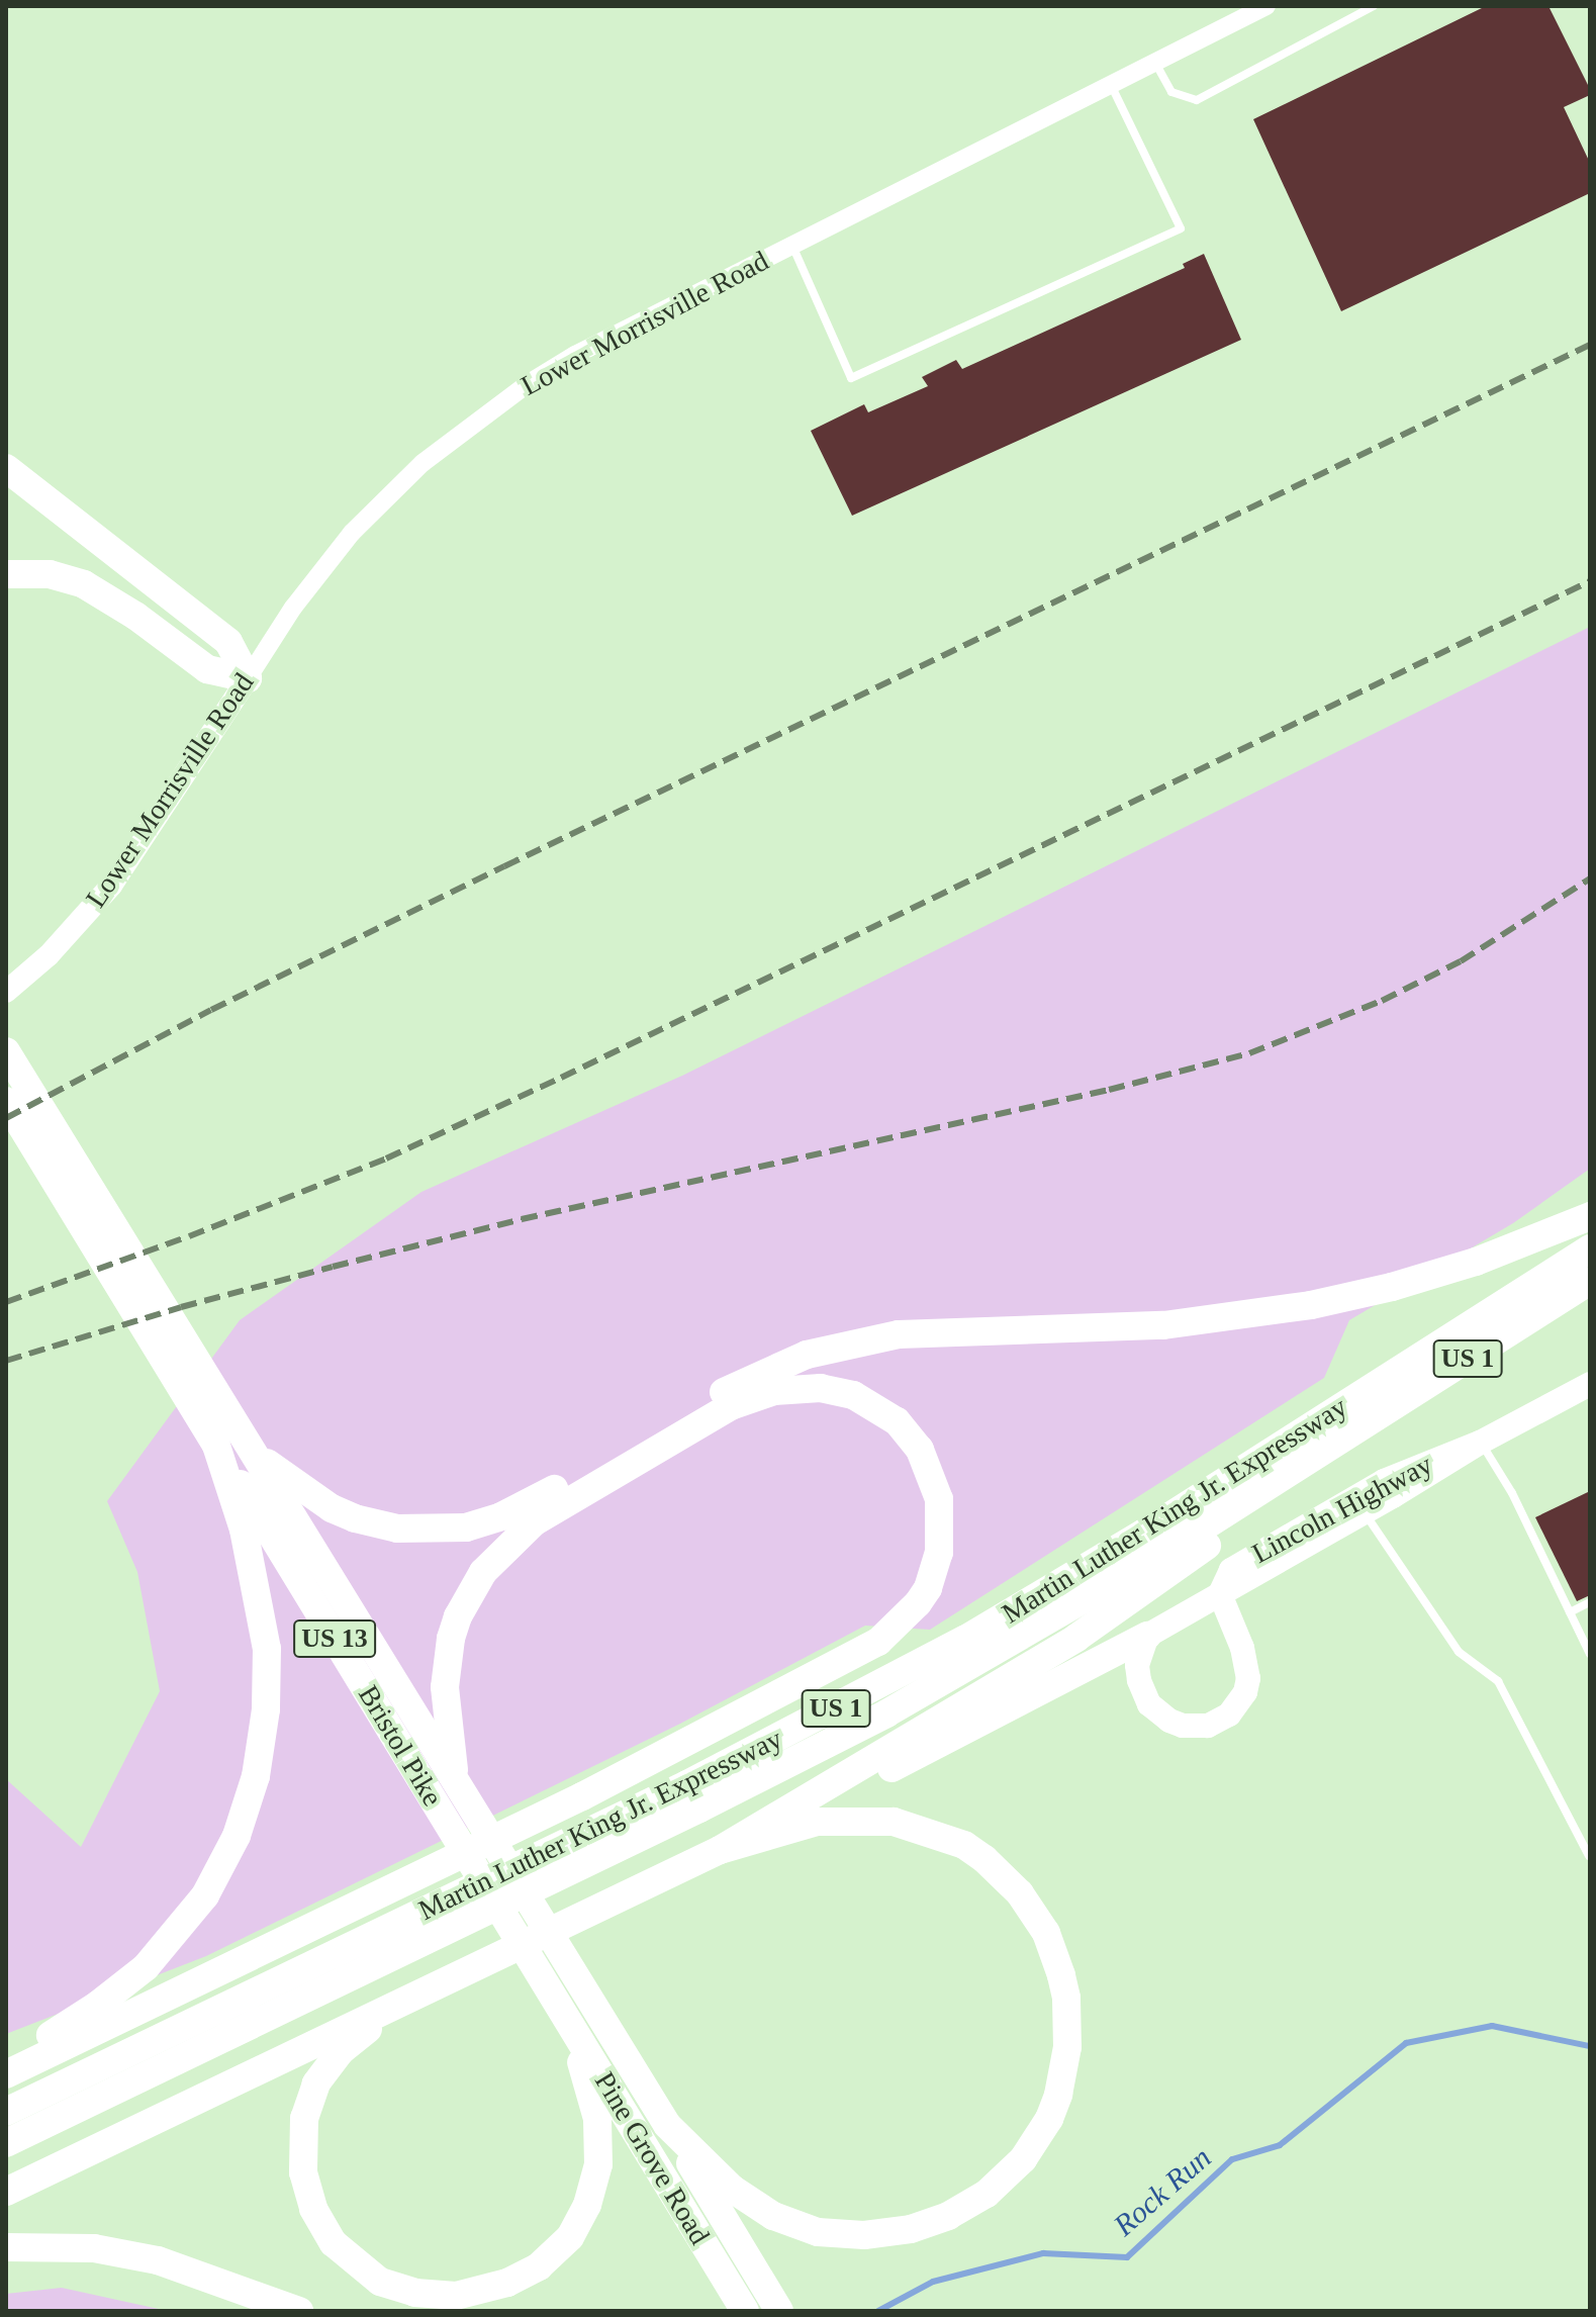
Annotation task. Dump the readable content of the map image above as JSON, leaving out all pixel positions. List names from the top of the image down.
{
  "streets": {
    "highway": [
      "US 1",
      "Martin Luther King Jr. Expressway",
      "US 13",
      "Bristol Pike",
      "Pine Grove Road"
    ],
    "main road": ["Lower Morrisville Road", "Lincoln Highway"]
  },
  "crossings": [
    ["US 13", "Bristol Pike"],
    ["US 13", "Pine Grove Road"],
    ["Bristol Pike", "Pine Grove Road"]
  ],
  "water": ["Rock Run"]
}
